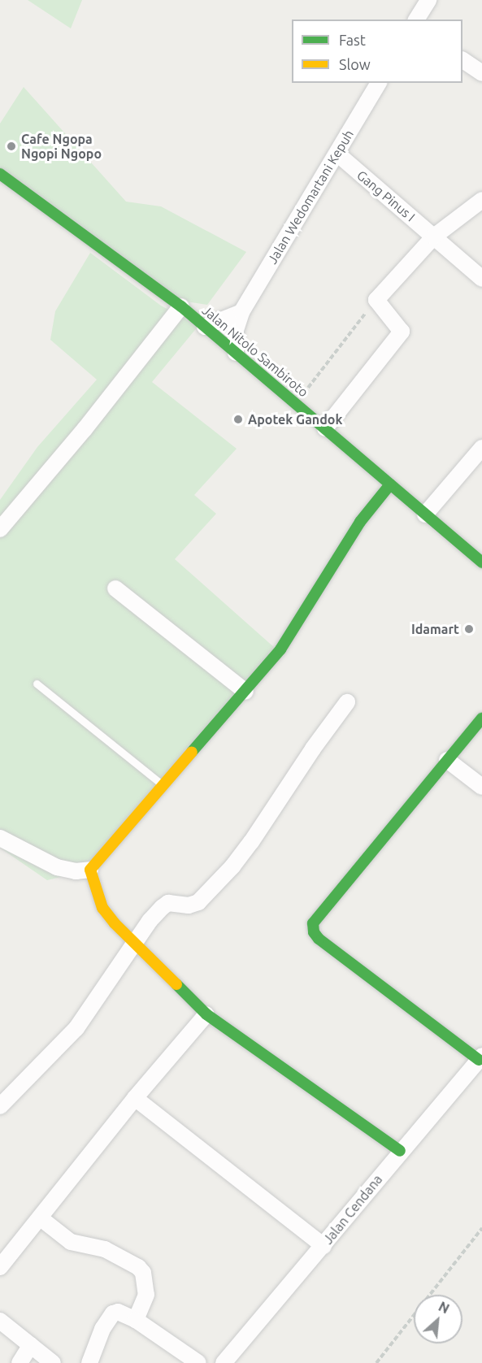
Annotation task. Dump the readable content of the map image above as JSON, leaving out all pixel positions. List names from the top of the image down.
{
  "streets": {
    "street": [
      "Gang Pinus I",
      "Jalan Wedomartani Kepuh",
      "Jalan Nitolo Sambiroto",
      "Jalan Cendana"
    ]
  },
  "crossings": [
    ["Gang Pinus I", "Jalan Wedomartani Kepuh"],
    ["Jalan Wedomartani Kepuh", "Jalan Nitolo Sambiroto"]
  ],
  "places": ["Cafe Ngopa Ngopi Ngopo", "Apotek Gandok", "Idamart"],
  "legend": ["Fast", "Slow"],
  "north": "top right"
}
